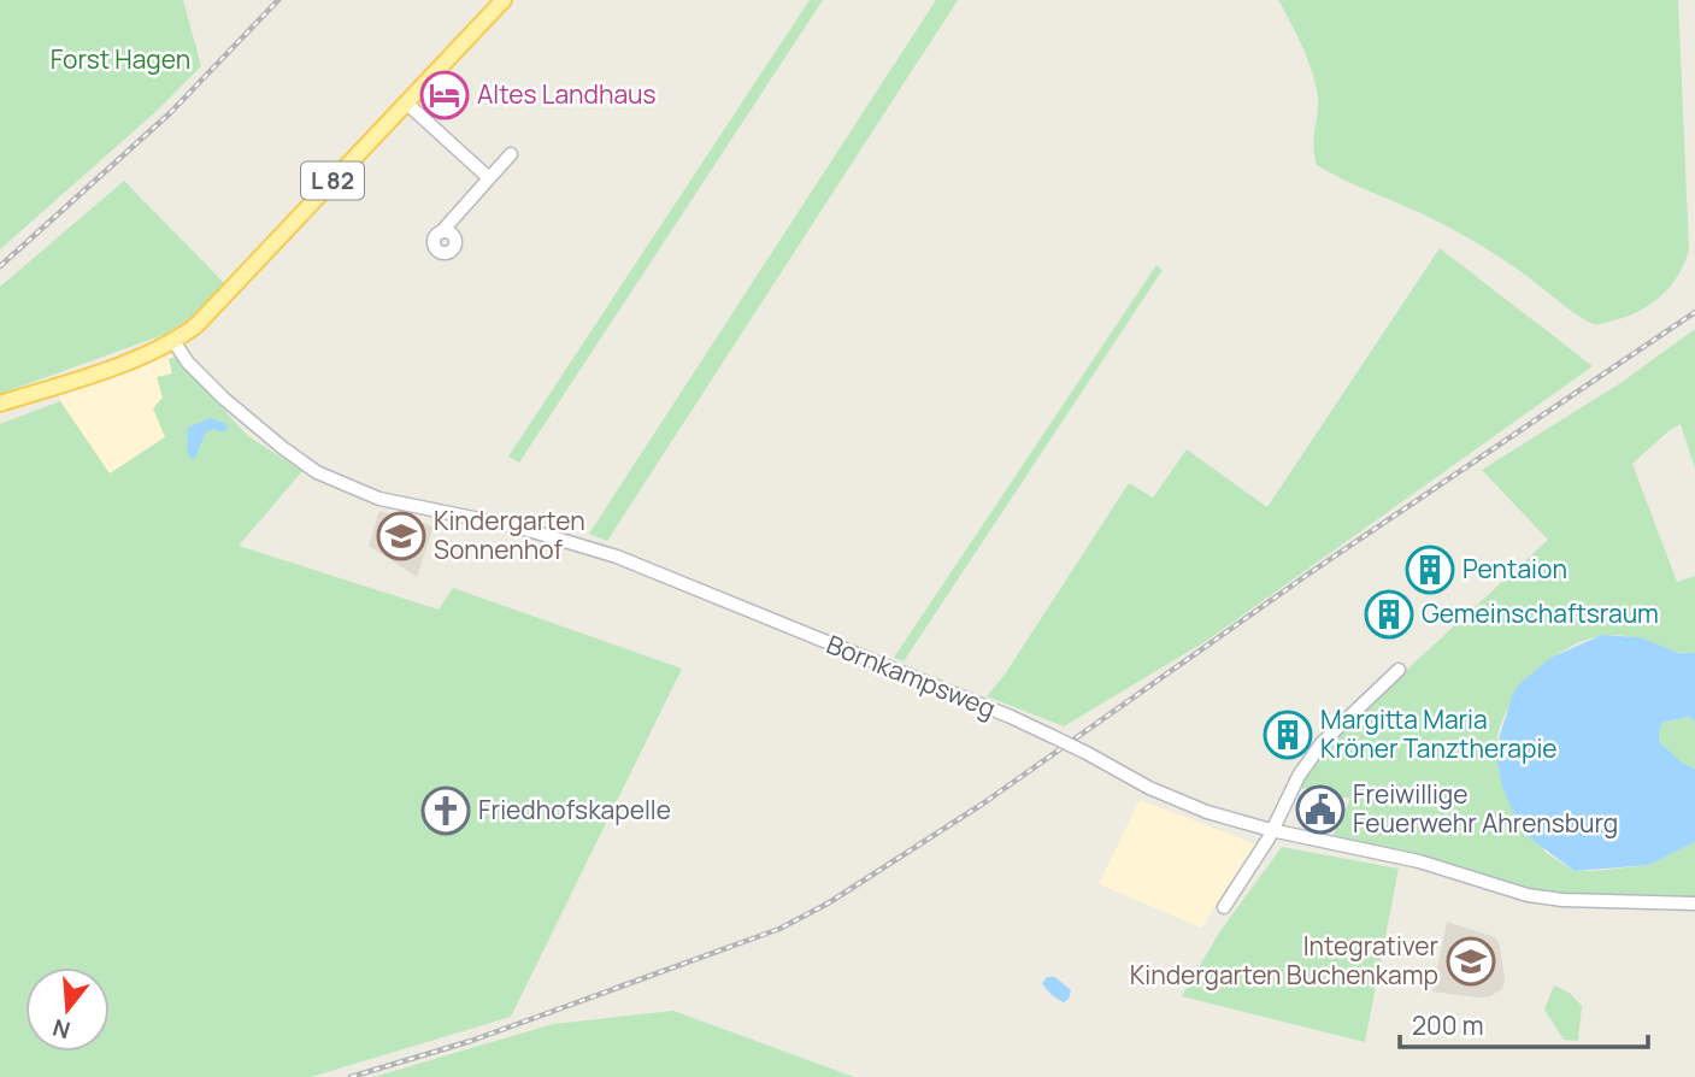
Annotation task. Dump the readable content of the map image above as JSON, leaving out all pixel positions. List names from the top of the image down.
{
  "streets": {
    "main road": ["L 82"],
    "street": ["Bornkampsweg"]
  },
  "crossings": [
    ["L 82", "Bornkampsweg"]
  ],
  "parks": ["Forst Hagen"],
  "places": {
    "hotel": ["Altes Landhaus"],
    "school or university": ["Kindergarten Sonnenhof", "Integrativer Kindergarten Buchenkamp"],
    "building": ["Pentaion", "Gemeinschaftsraum", "Margitta Maria Kröner Tanztherapie"],
    "public building": ["Freiwillige Feuerwehr Ahrensburg"],
    "church": ["Friedhofskapelle"]
  },
  "scale_bar": "200 m",
  "north": "bottom"
}
